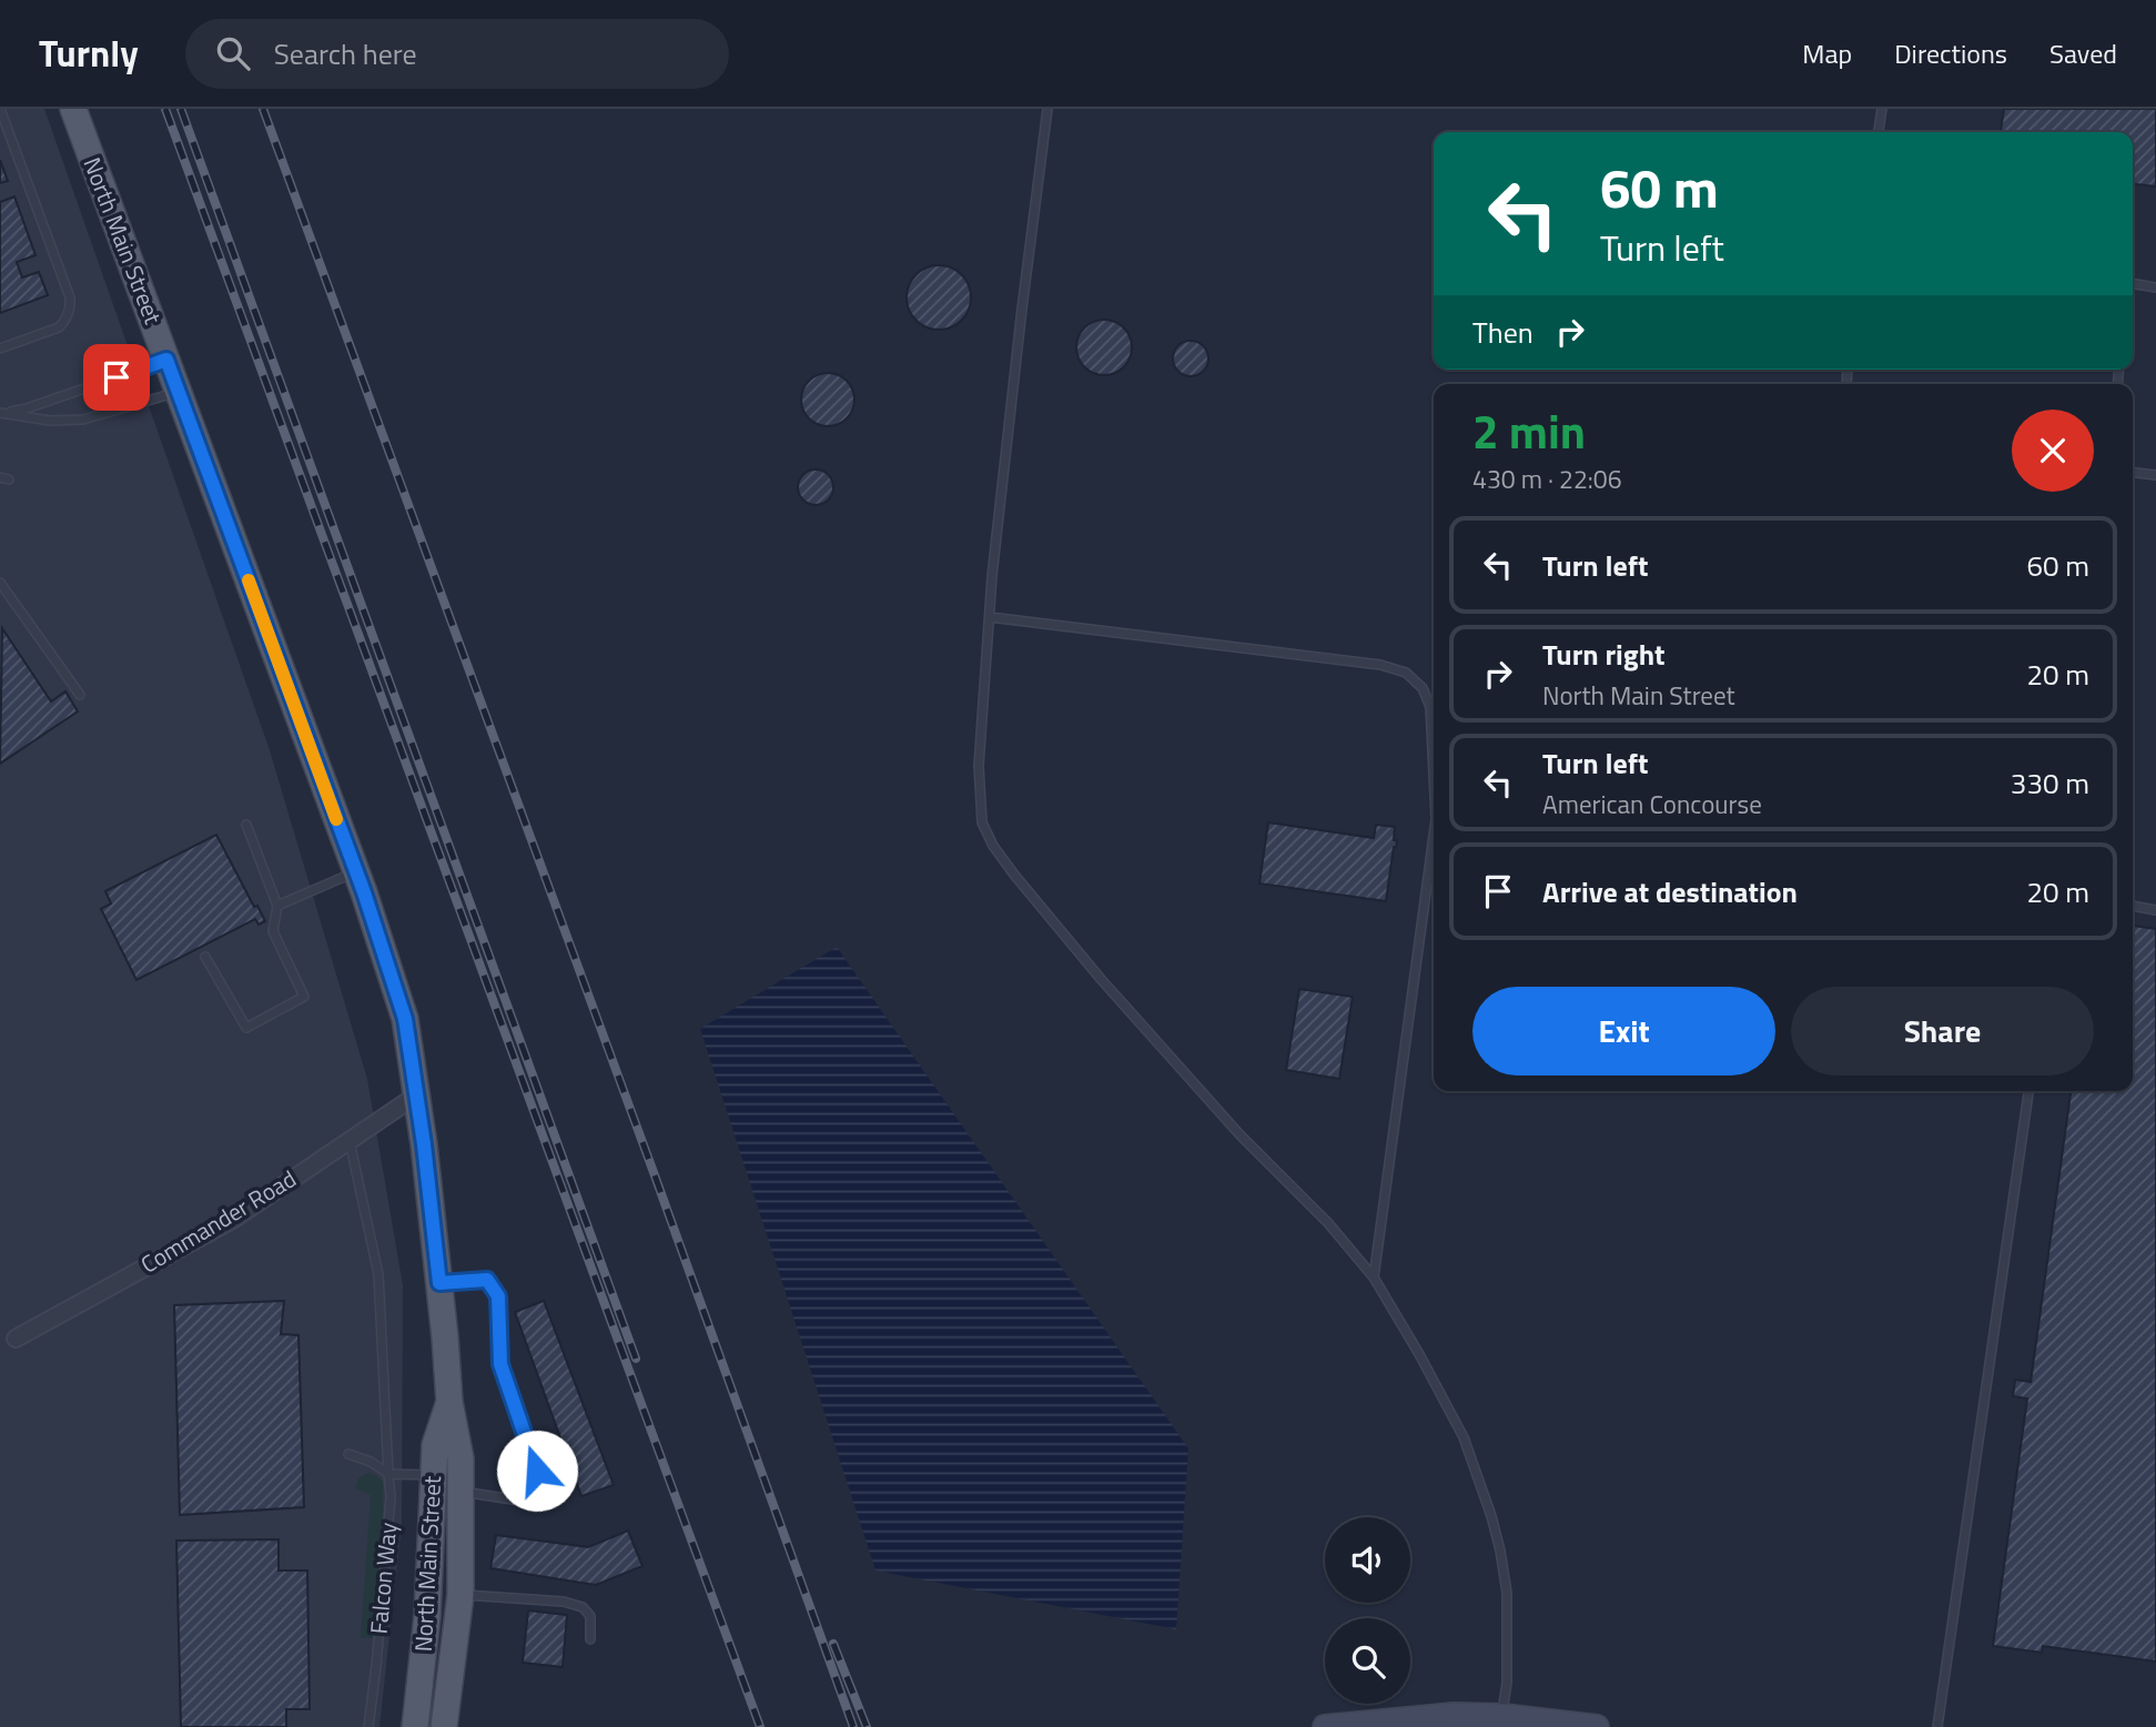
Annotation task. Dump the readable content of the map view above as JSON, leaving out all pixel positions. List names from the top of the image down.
{
  "streets": {
    "main road": ["North Main Street"],
    "street": ["Commander Road"],
    "lane": ["Falcon Way"]
  },
  "crossings": [
    ["North Main Street", "Commander Road"],
    ["Commander Road", "Falcon Way"]
  ],
  "page": {
    "header": "Turnly",
    "search": "Search here",
    "nav": ["Map", "Directions", "Saved"],
    "turn": ["60 m", "Turn left"],
    "then": "Then",
    "heading": ["2 min", "430 m · 22:06"],
    "list": [
      {
        "name": "Turn left",
        "value": "60 m"
      },
      {
        "name": "Turn right",
        "note": "North Main Street",
        "value": "20 m"
      },
      {
        "name": "Turn left",
        "note": "American Concourse",
        "value": "330 m"
      },
      {
        "name": "Arrive at destination",
        "value": "20 m"
      }
    ],
    "buttons": ["Exit", "Share"]
  }
}
